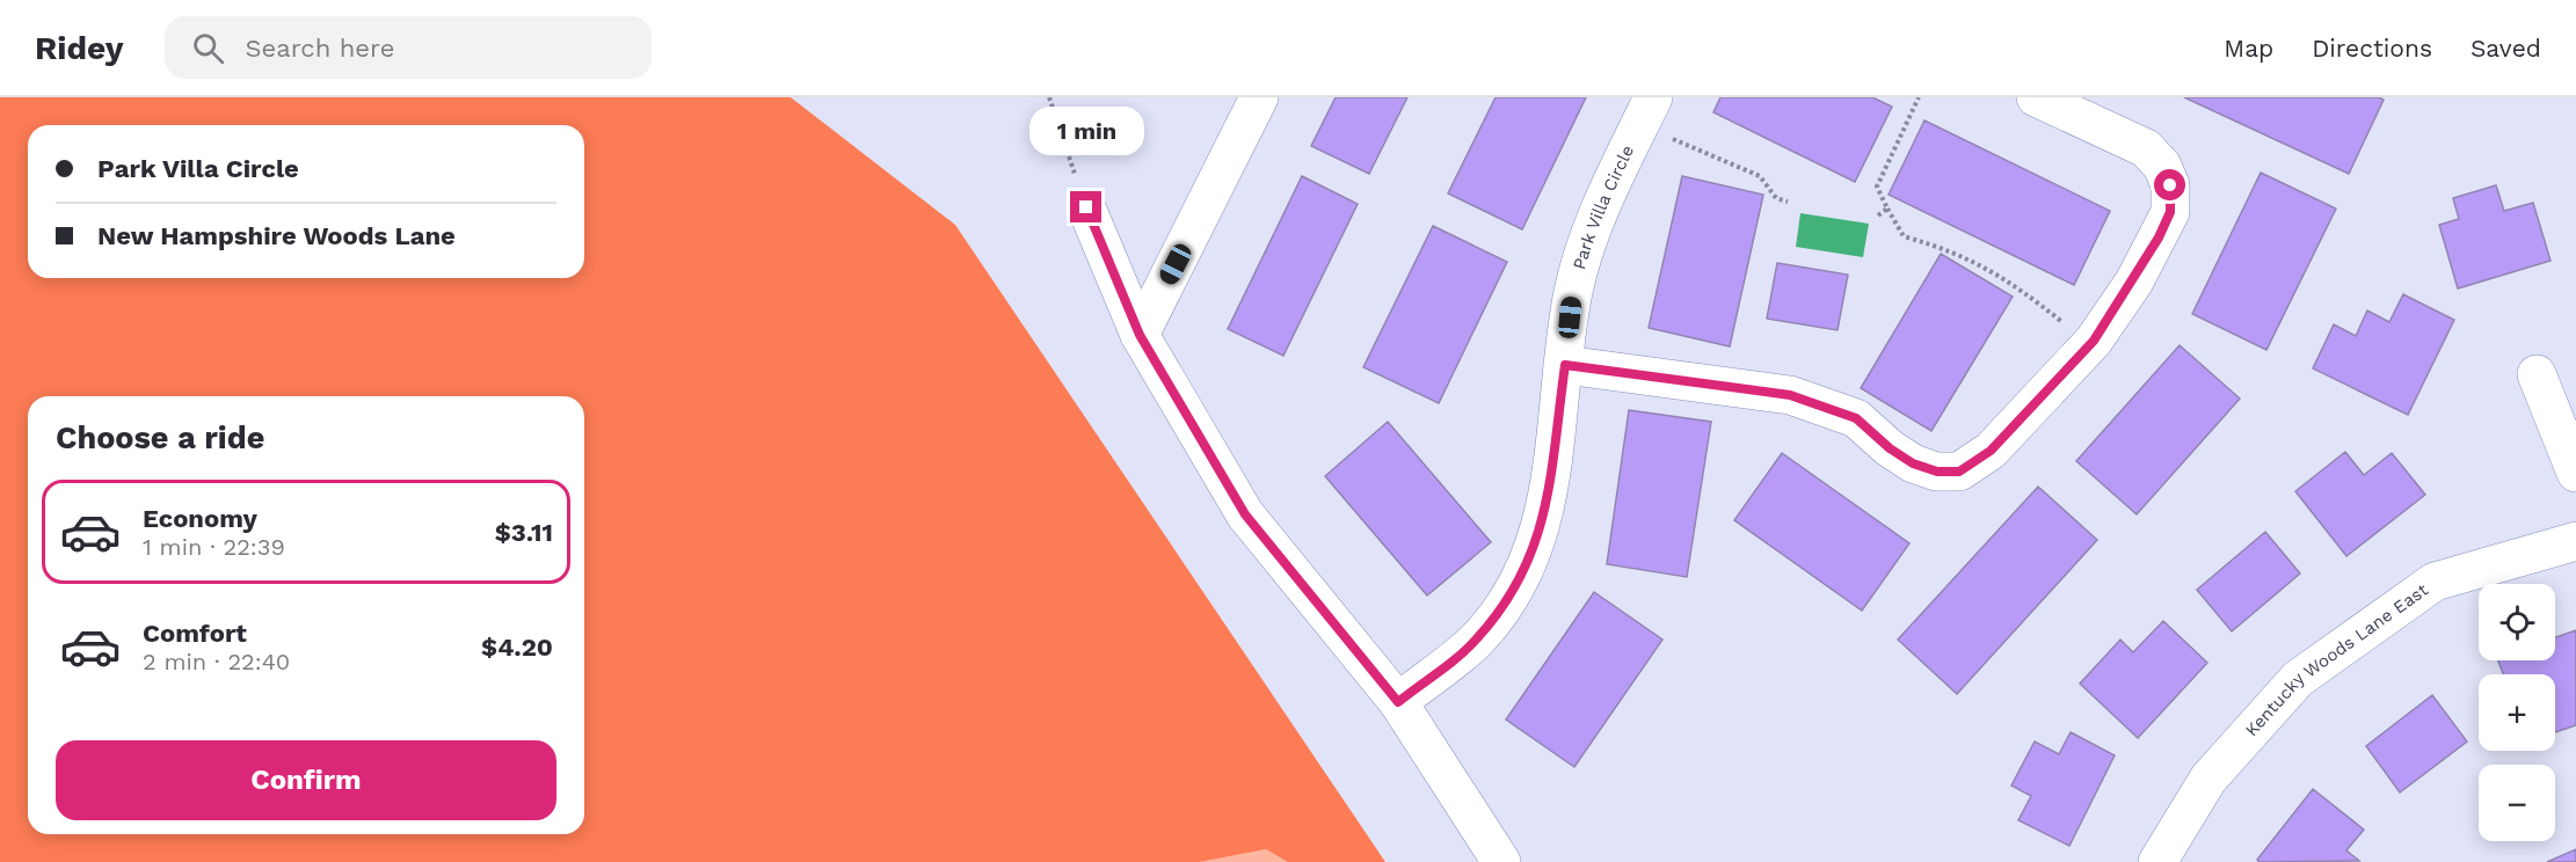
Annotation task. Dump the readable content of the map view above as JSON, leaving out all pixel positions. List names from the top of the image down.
{
  "streets": {
    "street": ["Park Villa Circle", "Kentucky Woods Lane East"]
  },
  "page": {
    "header": "Ridey",
    "search": "Search here",
    "nav": ["Map", "Directions", "Saved"],
    "bubble": "1 min",
    "banner": ["Park Villa Circle", "New Hampshire Woods Lane"],
    "heading": "Choose a ride",
    "list": [
      {
        "name": "Economy",
        "note": "1 min · 22:39",
        "value": "$3.11"
      },
      {
        "name": "Comfort",
        "note": "2 min · 22:40",
        "value": "$4.20"
      }
    ],
    "map_buttons": ["+", "−"],
    "buttons": "Confirm"
  }
}
